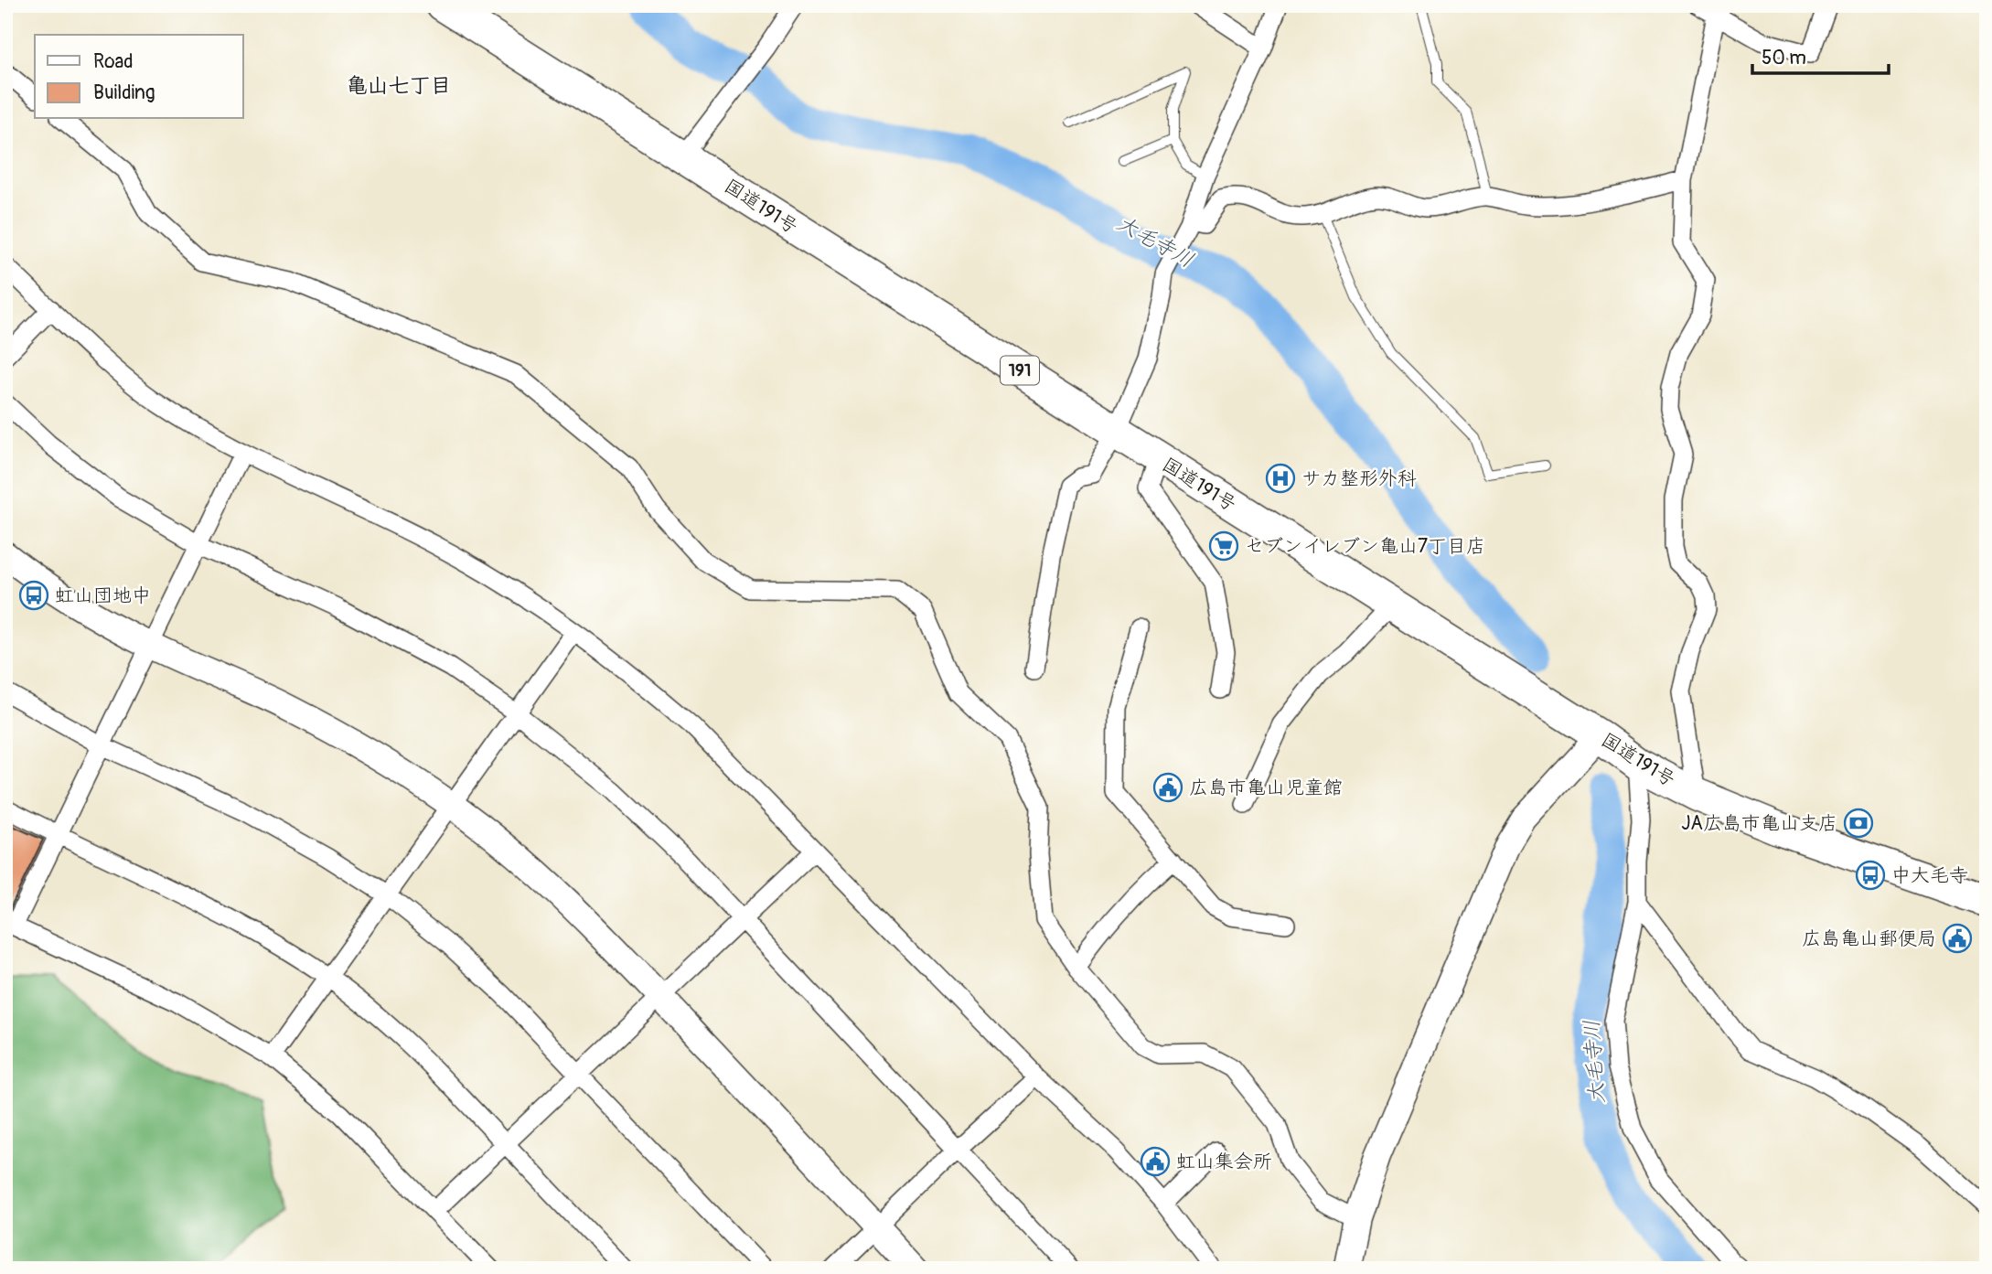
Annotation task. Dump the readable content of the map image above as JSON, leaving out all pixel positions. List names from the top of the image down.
{
  "streets": {
    "highway": ["国道191号", "191"]
  },
  "districts": ["亀山七丁目"],
  "water": ["大毛寺川"],
  "places": {
    "hospital": ["サカ整形外科"],
    "supermarket": ["セブンイレブン亀山7丁目店"],
    "bus stop": ["虹山団地中", "中大毛寺"],
    "public building": ["広島市亀山児童館", "広島亀山郵便局", "虹山集会所"],
    "bank": ["JA広島市亀山支店"]
  },
  "legend": ["Road", "Building"],
  "scale_bar": "50 m"
}
